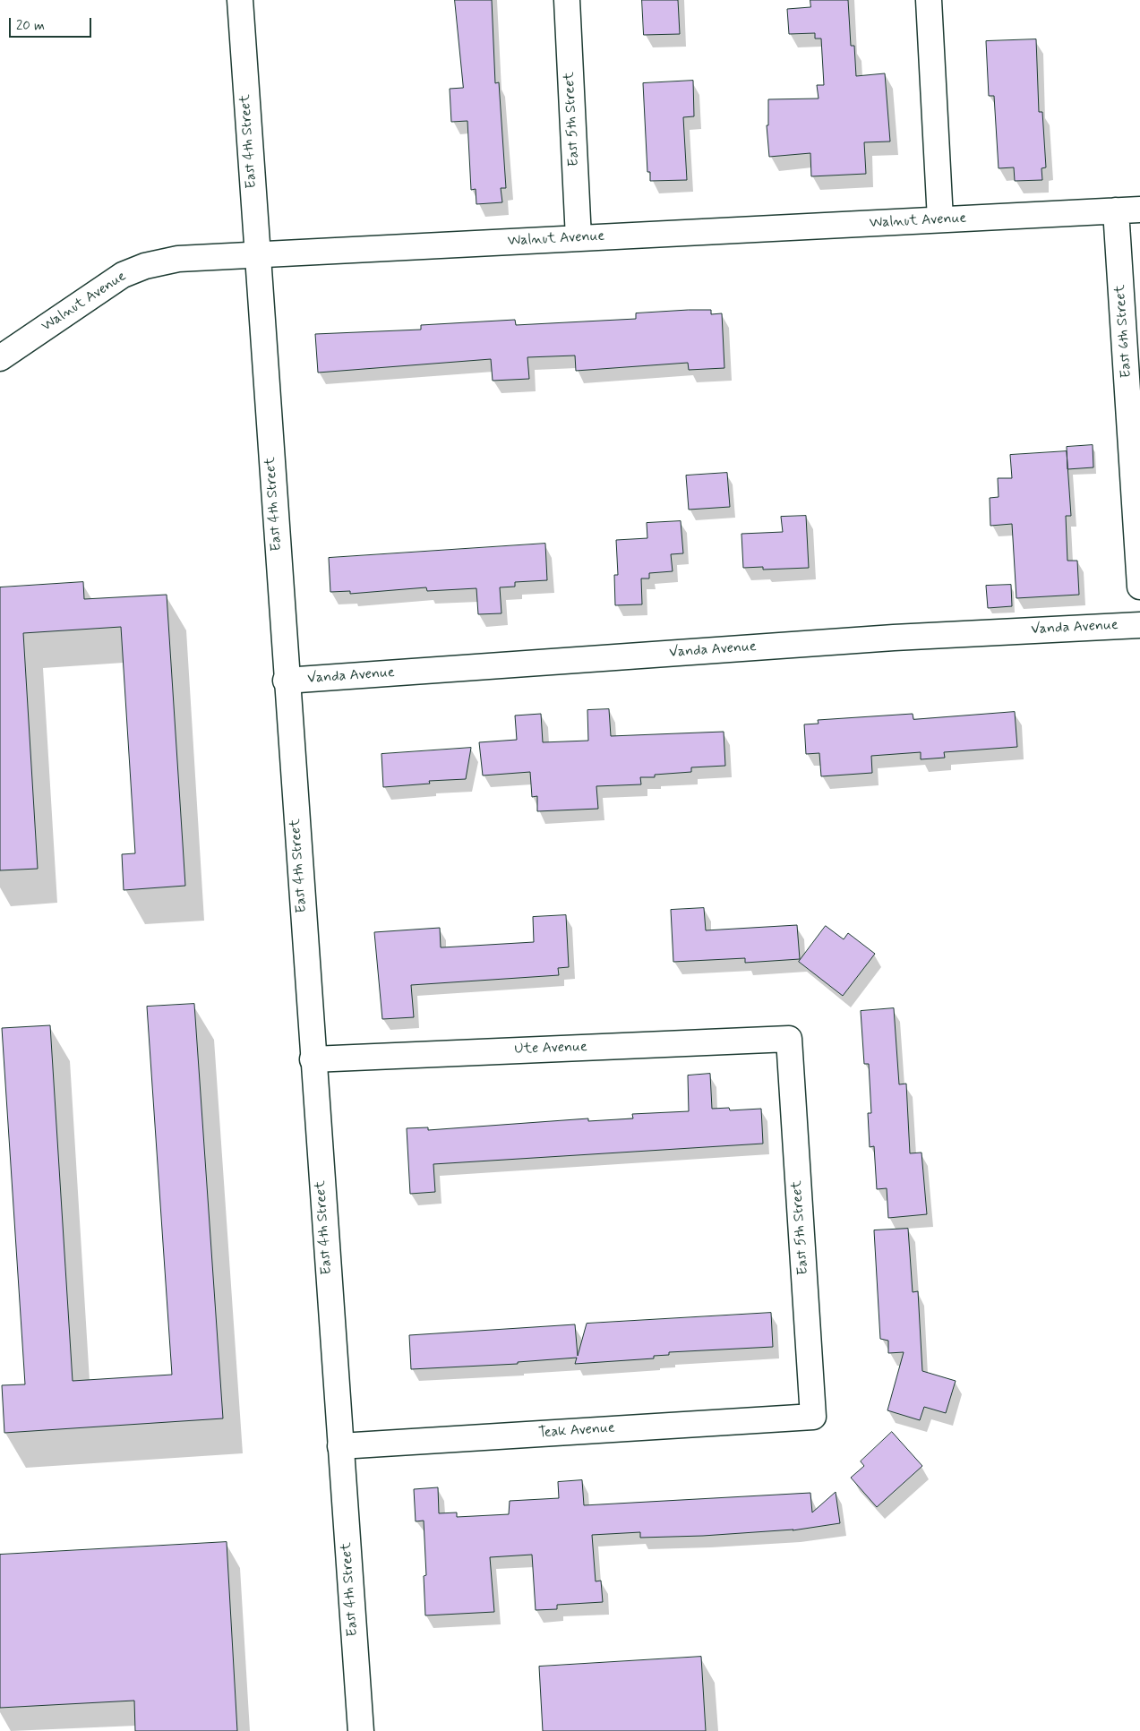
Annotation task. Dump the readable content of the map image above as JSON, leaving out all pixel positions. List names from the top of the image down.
{
  "streets": {
    "street": [
      "East 5th Street",
      "East 4th Street",
      "Walnut Avenue",
      "East 6th Street",
      "Vanda Avenue",
      "Ute Avenue",
      "Teak Avenue"
    ]
  },
  "crossings": [
    ["East 5th Street", "Walnut Avenue"],
    ["East 5th Street", "Ute Avenue"],
    ["East 5th Street", "Teak Avenue"],
    ["East 4th Street", "Walnut Avenue"],
    ["East 4th Street", "Vanda Avenue"],
    ["East 4th Street", "Ute Avenue"],
    ["East 4th Street", "Teak Avenue"],
    ["Walnut Avenue", "East 6th Street"]
  ],
  "scale_bar": "20 m"
}
